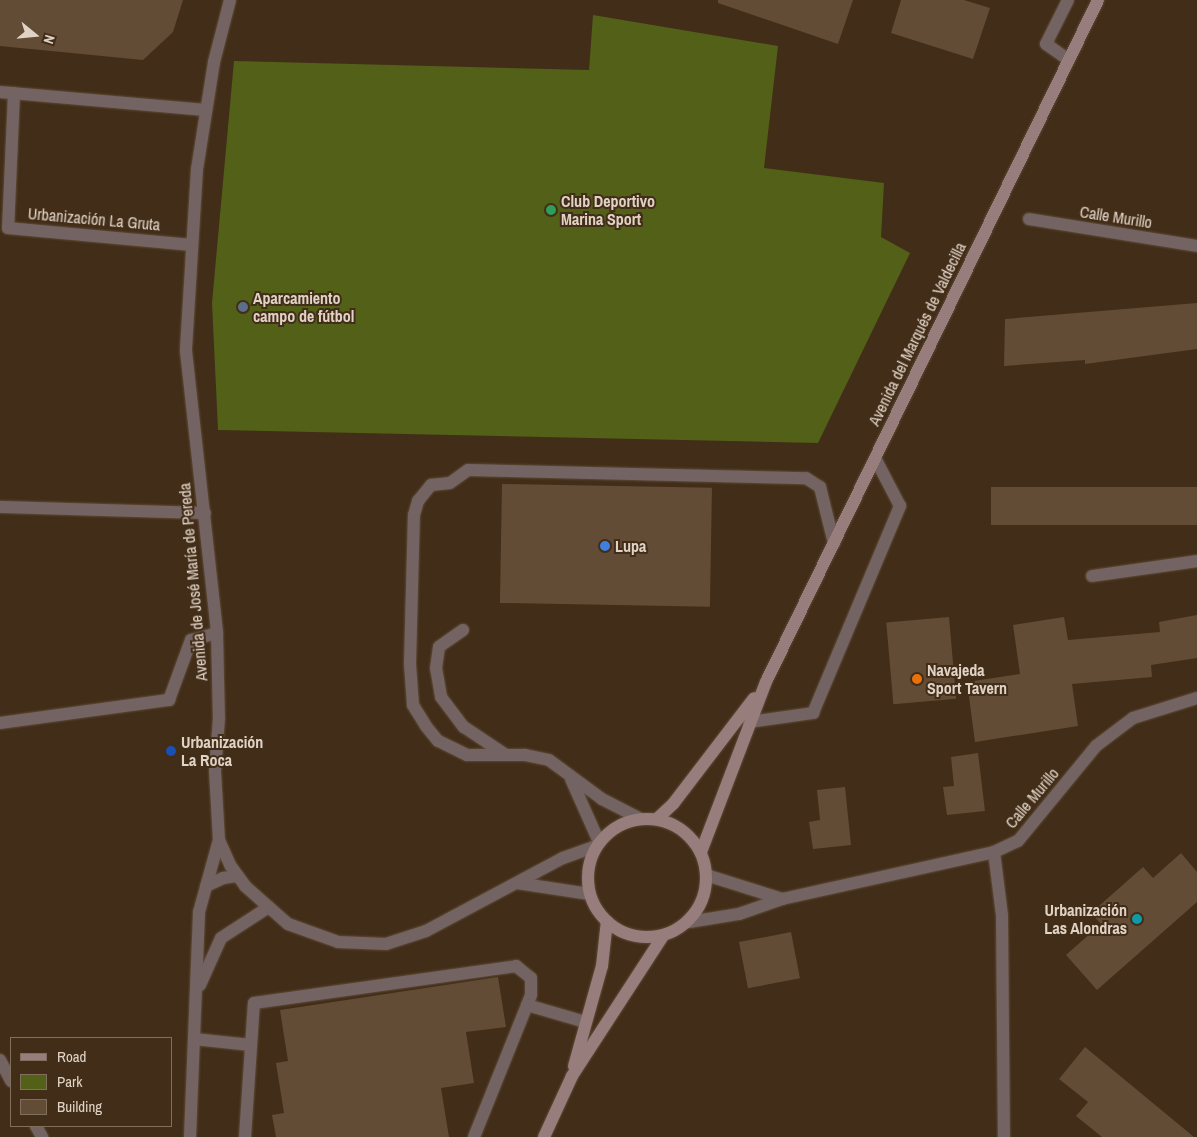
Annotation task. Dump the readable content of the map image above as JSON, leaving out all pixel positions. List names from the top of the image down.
{
  "streets": {
    "main road": ["Avenida del Marqués de Valdecilla"],
    "street": ["Calle Murillo", "Urbanización La Gruta", "Avenida de José María de Pereda"]
  },
  "crossings": [
    ["Calle Murillo", "Avenida del Marqués de Valdecilla"],
    ["Calle Murillo", "Avenida de José María de Pereda"],
    ["Urbanización La Gruta", "Avenida de José María de Pereda"],
    ["Avenida del Marqués de Valdecilla", "Avenida de José María de Pereda"]
  ],
  "places": [
    "Club Deportivo Marina Sport",
    "Aparcamiento campo de fútbol",
    "Lupa",
    "Navajeda Sport Tavern",
    "Urbanización La Roca",
    "Urbanización Las Alondras"
  ],
  "legend": ["Road", "Park", "Building"],
  "north": "right"
}
